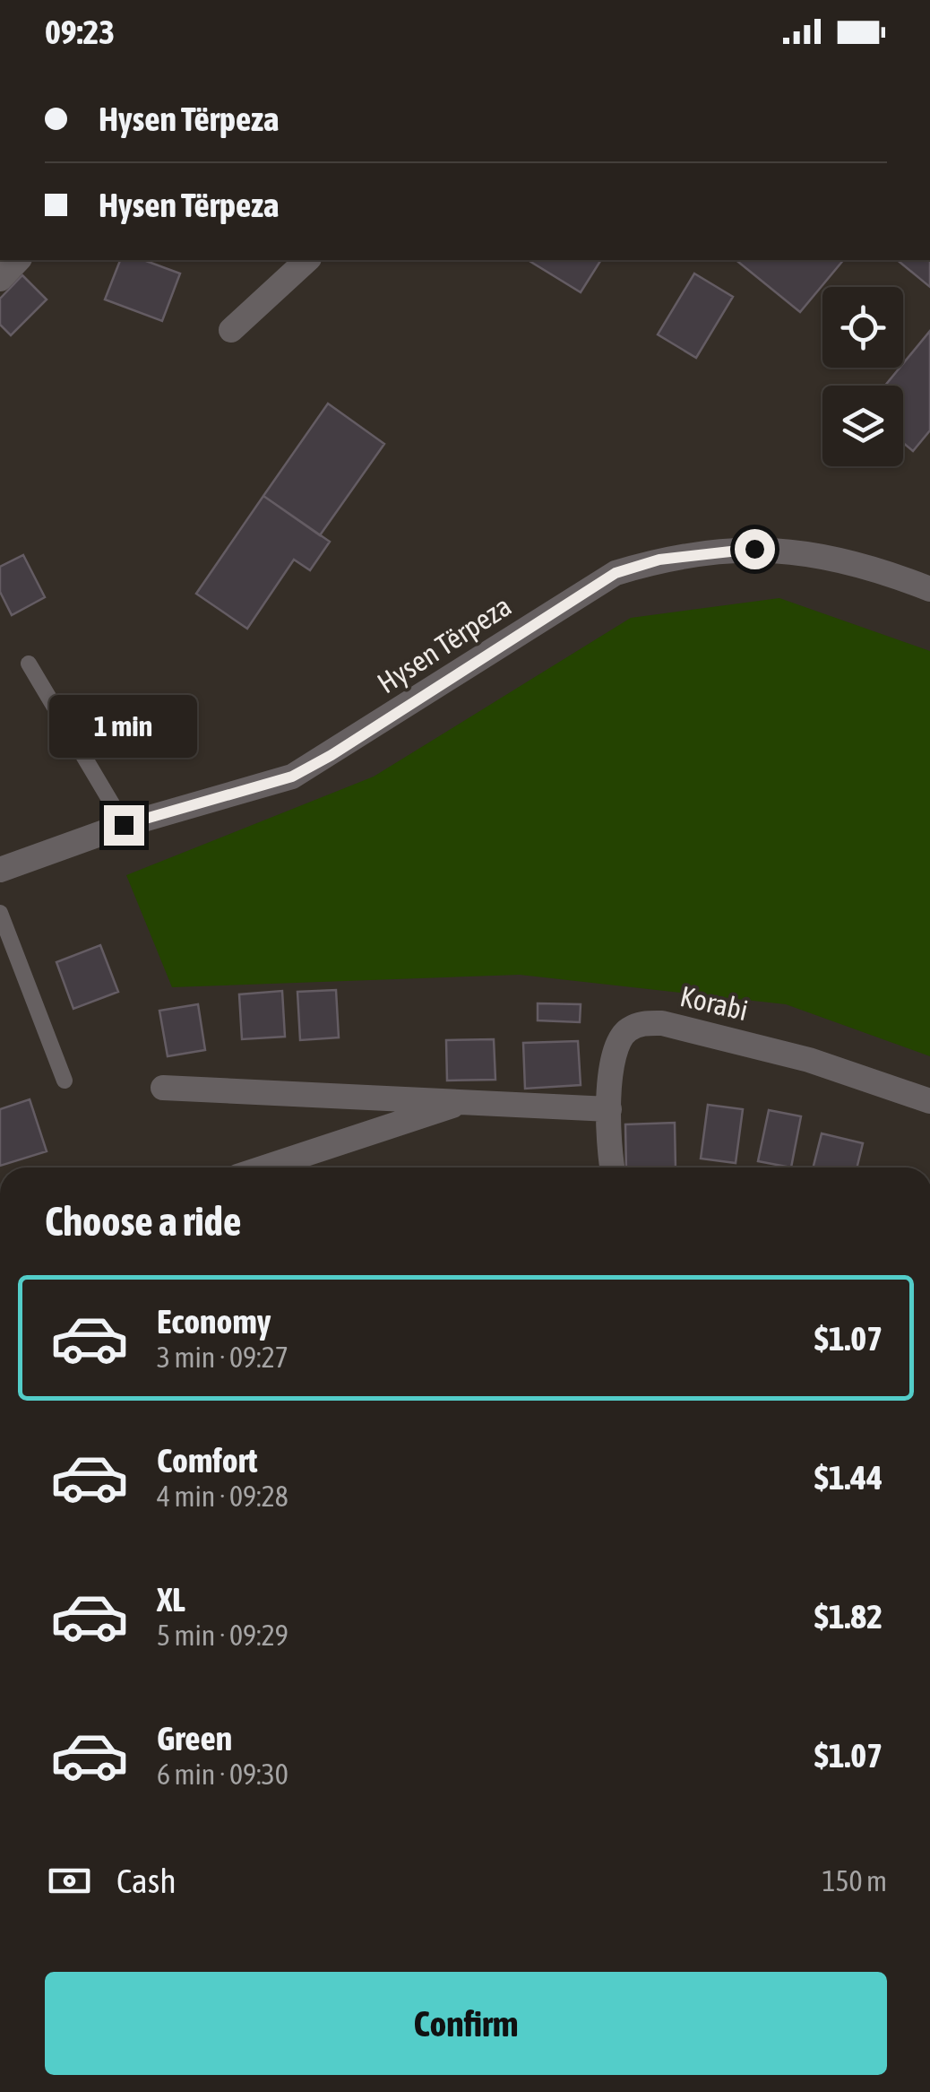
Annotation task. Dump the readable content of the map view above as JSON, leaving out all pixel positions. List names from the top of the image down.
{
  "streets": {
    "street": ["Hysen Tërpeza", "Korabi"]
  },
  "page": {
    "status": "09:23",
    "banner": ["Hysen Tërpeza", "Hysen Tërpeza"],
    "bubble": "1 min",
    "heading": "Choose a ride",
    "list": [
      {
        "name": "Economy",
        "note": "3 min · 09:27",
        "value": "$1.07"
      },
      {
        "name": "Comfort",
        "note": "4 min · 09:28",
        "value": "$1.44"
      },
      {
        "name": "XL",
        "note": "5 min · 09:29",
        "value": "$1.82"
      },
      {
        "name": "Green",
        "note": "6 min · 09:30",
        "value": "$1.07"
      }
    ],
    "pay": ["Cash", "150 m"],
    "buttons": "Confirm"
  }
}
